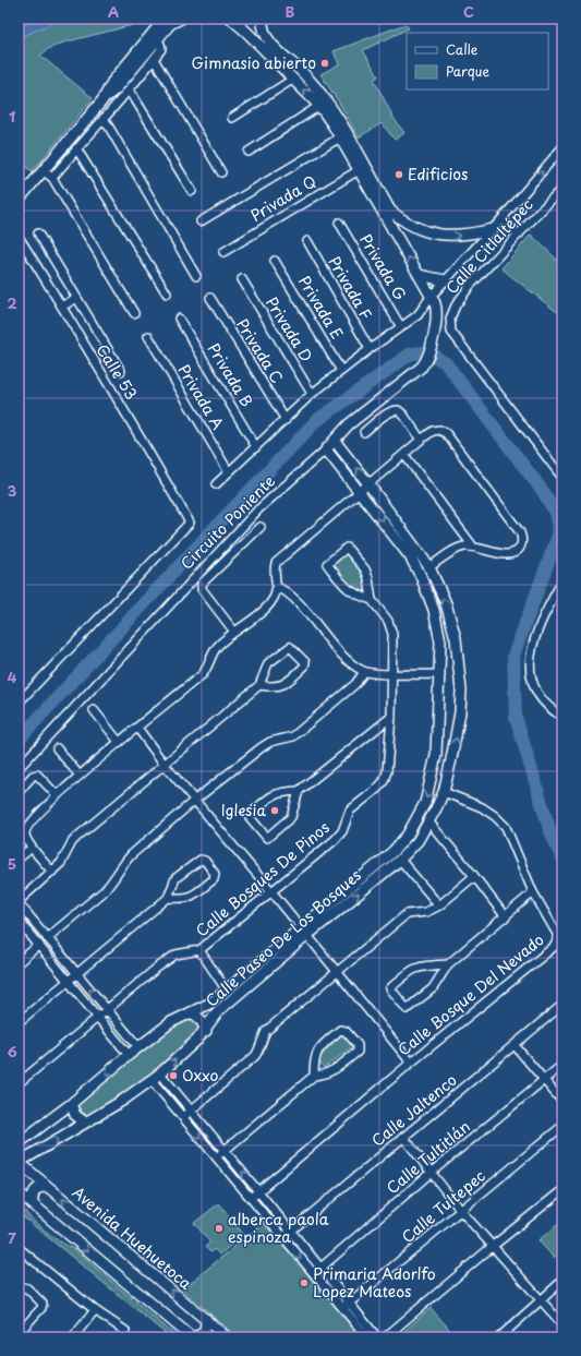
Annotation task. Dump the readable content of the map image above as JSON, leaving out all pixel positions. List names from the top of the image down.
{
  "streets": {
    "main road": ["Circuito Poniente", "Calle Paseo De Los Bosques", "Avenida Huehuetoca"],
    "street": [
      "Privada Q",
      "Calle Citlaltépec",
      "Privada G",
      "Privada F",
      "Privada E",
      "Privada D",
      "Privada C",
      "Calle 53",
      "Privada B",
      "Privada A",
      "Calle Bosques De Pinos",
      "Calle Bosque Del Nevado",
      "Calle Jaltenco",
      "Calle Tultitlán",
      "Calle Tultepec"
    ]
  },
  "crossings": [
    ["Privada Q", "Circuito Poniente"],
    ["Circuito Poniente", "Calle Paseo De Los Bosques"],
    ["Calle Paseo De Los Bosques", "Calle Bosque Del Nevado"],
    ["Calle Paseo De Los Bosques", "Avenida Huehuetoca"]
  ],
  "places": [
    "Gimnasio abierto",
    "Edificios",
    "Iglesia",
    "Oxxo",
    "alberca paola espinoza",
    "Primaria Adorlfo Lopez Mateos"
  ],
  "legend": ["Calle", "Parque"],
  "grid": {
    "columns": ["A", "B", "C"],
    "rows": [
      "1",
      "2",
      "3",
      "4",
      "5",
      "6",
      "7"
    ]
  }
}
